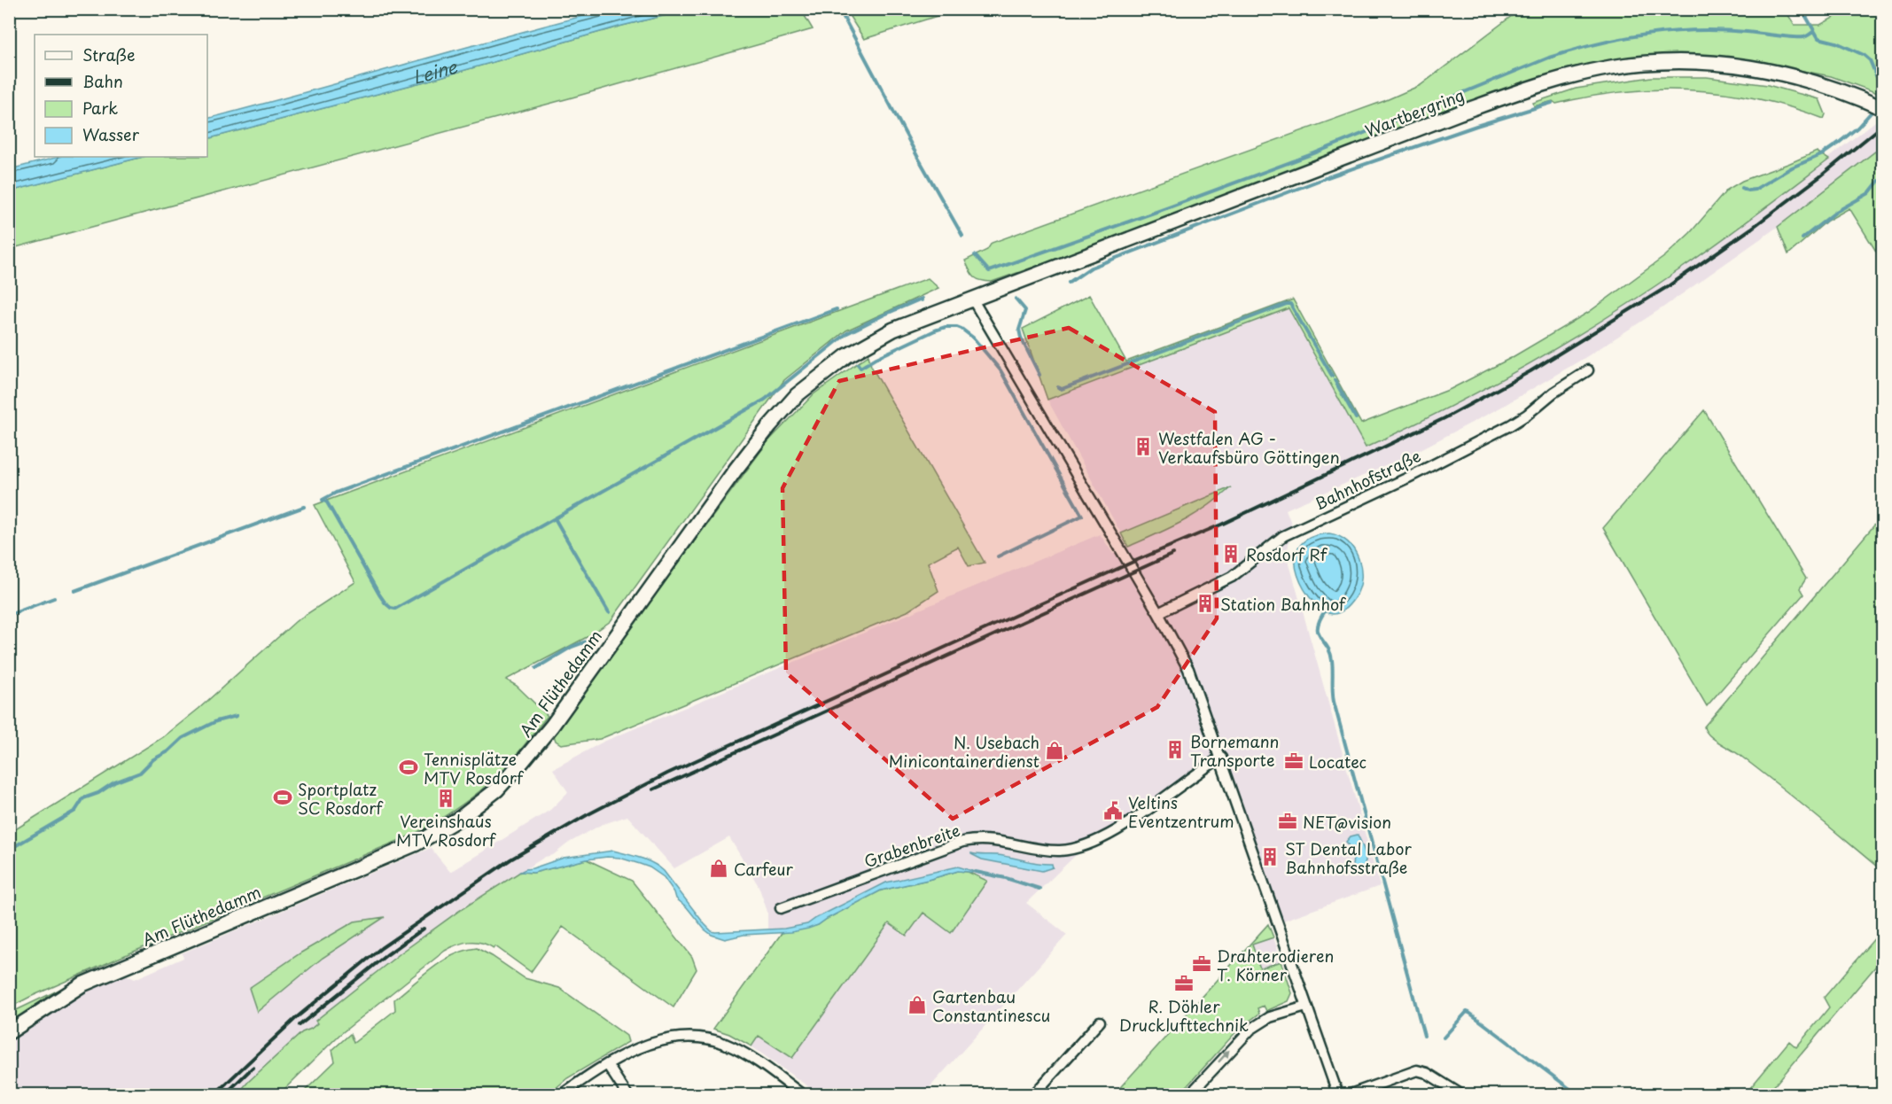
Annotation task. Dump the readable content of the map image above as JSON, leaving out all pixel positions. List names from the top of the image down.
{
  "streets": {
    "main road": ["Wartbergring", "Am Flüthedamm"],
    "street": ["Bahnhofstraße", "Grabenbreite"]
  },
  "crossings": [
    ["Wartbergring", "Am Flüthedamm"]
  ],
  "water": ["Leine"],
  "places": {
    "building": [
      "Westfalen AG - Verkaufsbüro Göttingen",
      "Rosdorf Rf",
      "Station Bahnhof",
      "Bornemann Transporte",
      "Vereinshaus MTV Rosdorf",
      "ST Dental Labor Bahnhofsstraße"
    ],
    "shop": ["N. Usebach Minicontainerdienst", "Carfeur", "Gartenbau Constantinescu"],
    "office": [
      "Locatec",
      "NET@vision",
      "Drahterodieren T. Körner",
      "R. Döhler Drucklufttechnik"
    ],
    "sports": ["Tennisplätze MTV Rosdorf", "Sportplatz SC Rosdorf"],
    "public building": ["Veltins Eventzentrum"]
  },
  "legend": [
    "Straße",
    "Bahn",
    "Park",
    "Wasser"
  ]
}
